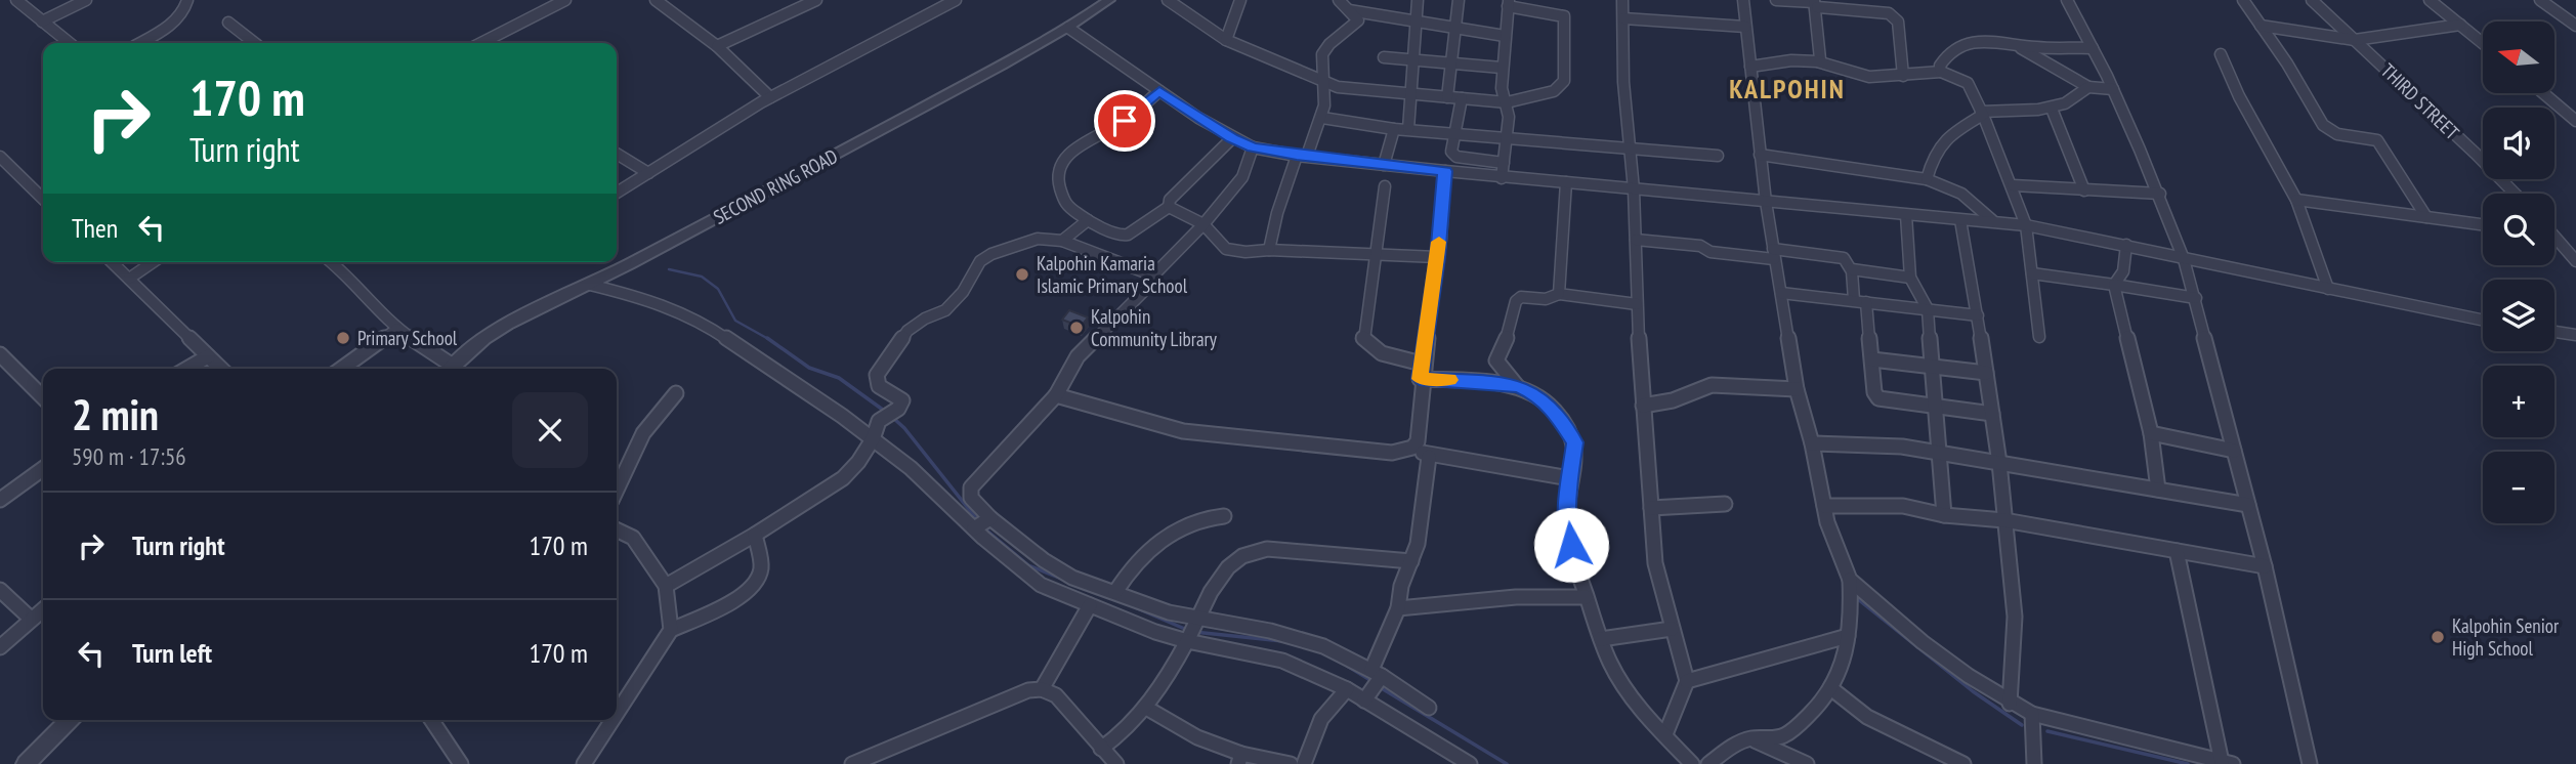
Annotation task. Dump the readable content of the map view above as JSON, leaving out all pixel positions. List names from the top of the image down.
{
  "streets": {
    "street": ["THIRD STREET", "SECOND RING ROAD"]
  },
  "districts": ["KALPOHIN"],
  "places": [
    "Kalpohin Kamaria Islamic Primary School",
    "Kalpohin Community Library",
    "Primary School",
    "Kalpohin Senior High School"
  ],
  "north": "left",
  "page": {
    "map_buttons": ["+", "−"],
    "turn": ["170 m", "Turn right"],
    "then": "Then",
    "heading": ["2 min", "590 m · 17:56"],
    "list": [
      {
        "name": "Turn right",
        "value": "170 m"
      },
      {
        "name": "Turn left",
        "value": "170 m"
      }
    ]
  }
}
